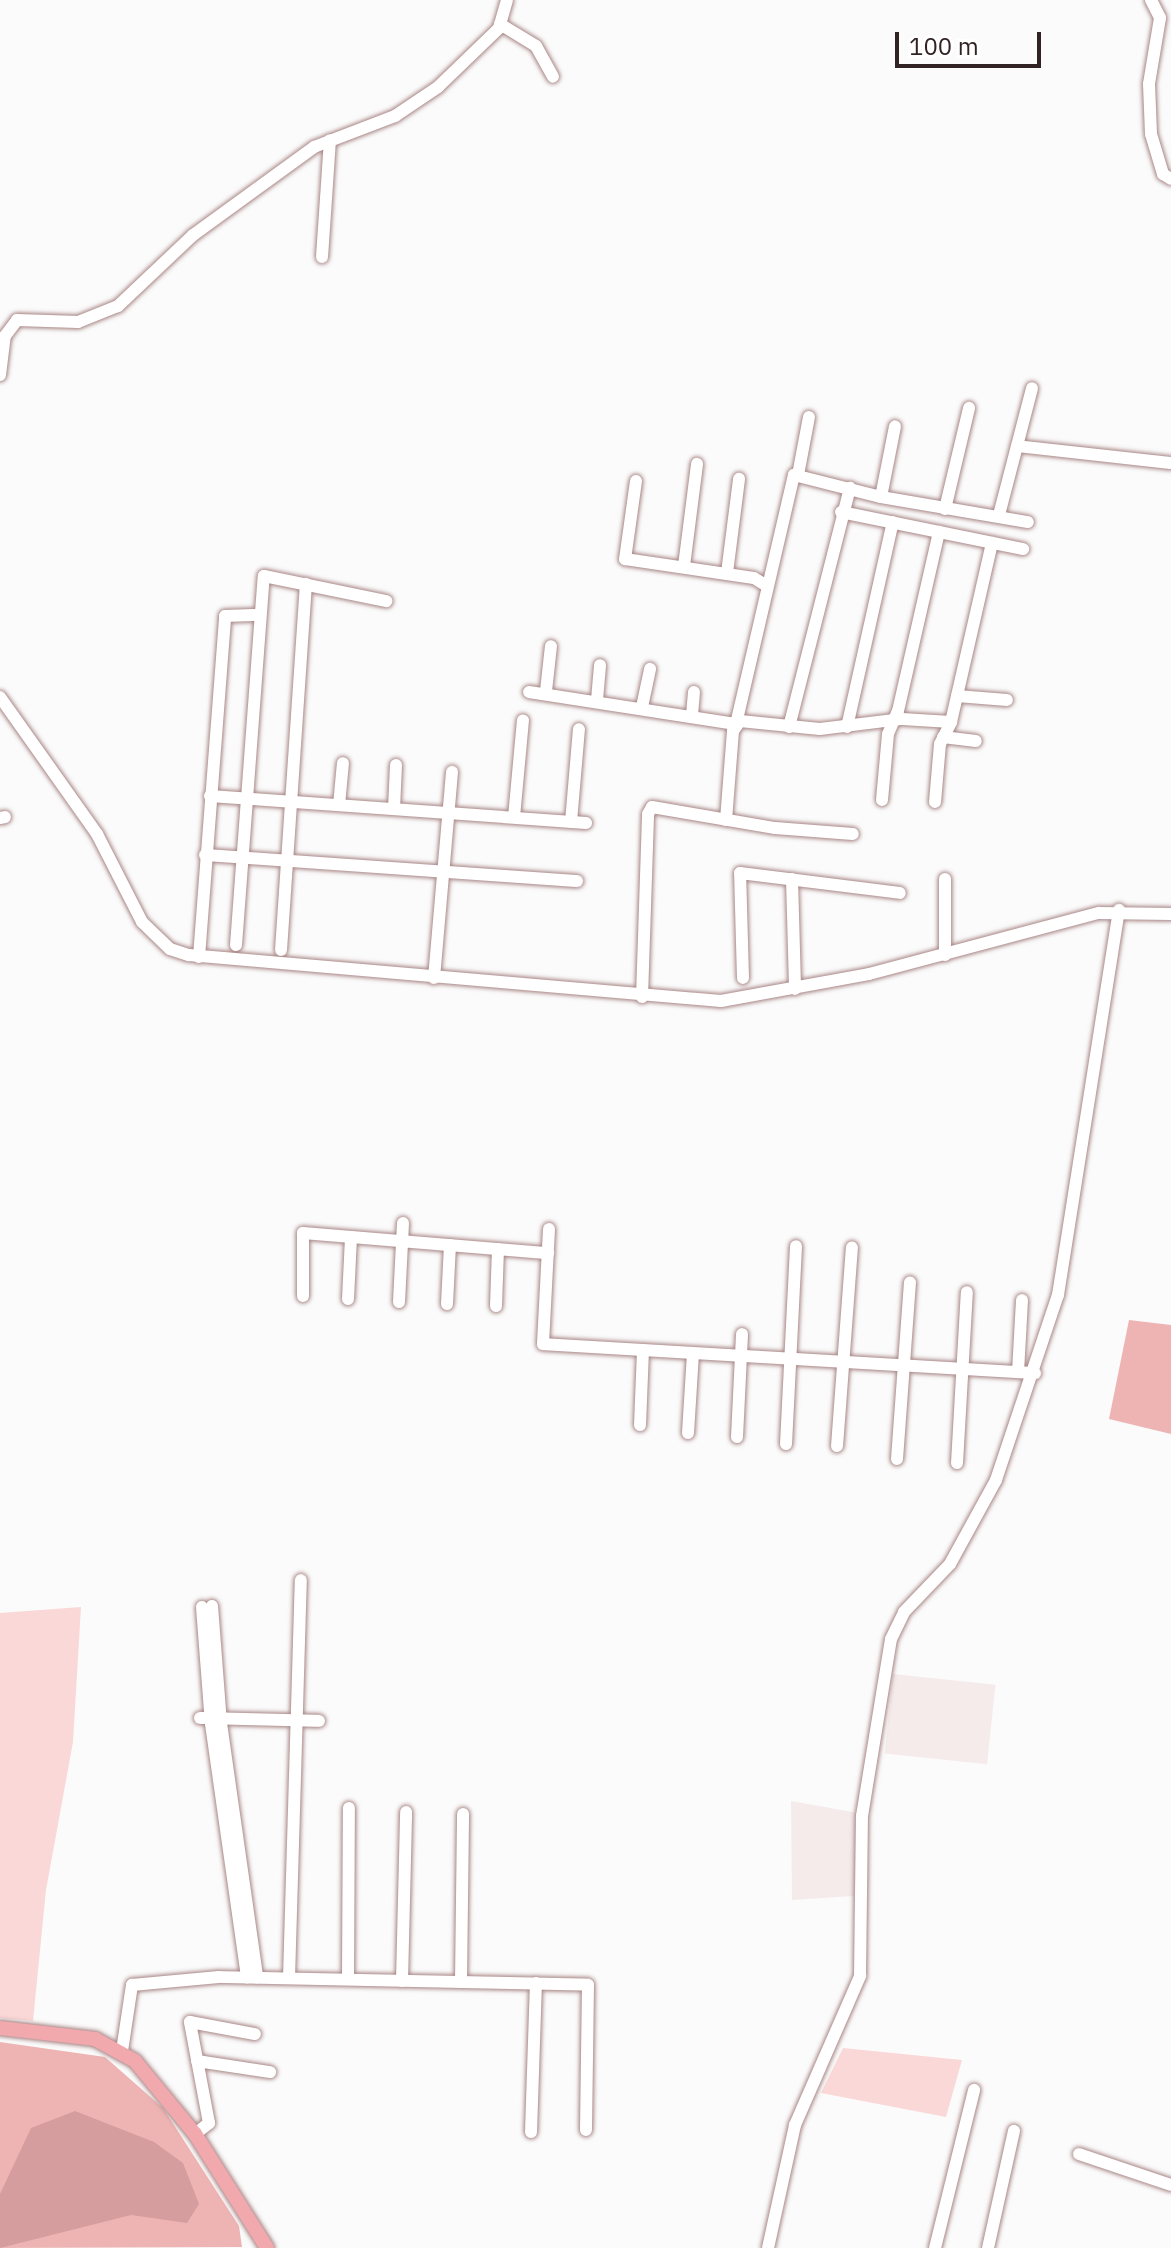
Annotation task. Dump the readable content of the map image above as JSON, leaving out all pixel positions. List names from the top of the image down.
{
  "scale_bar": "100 m"
}
